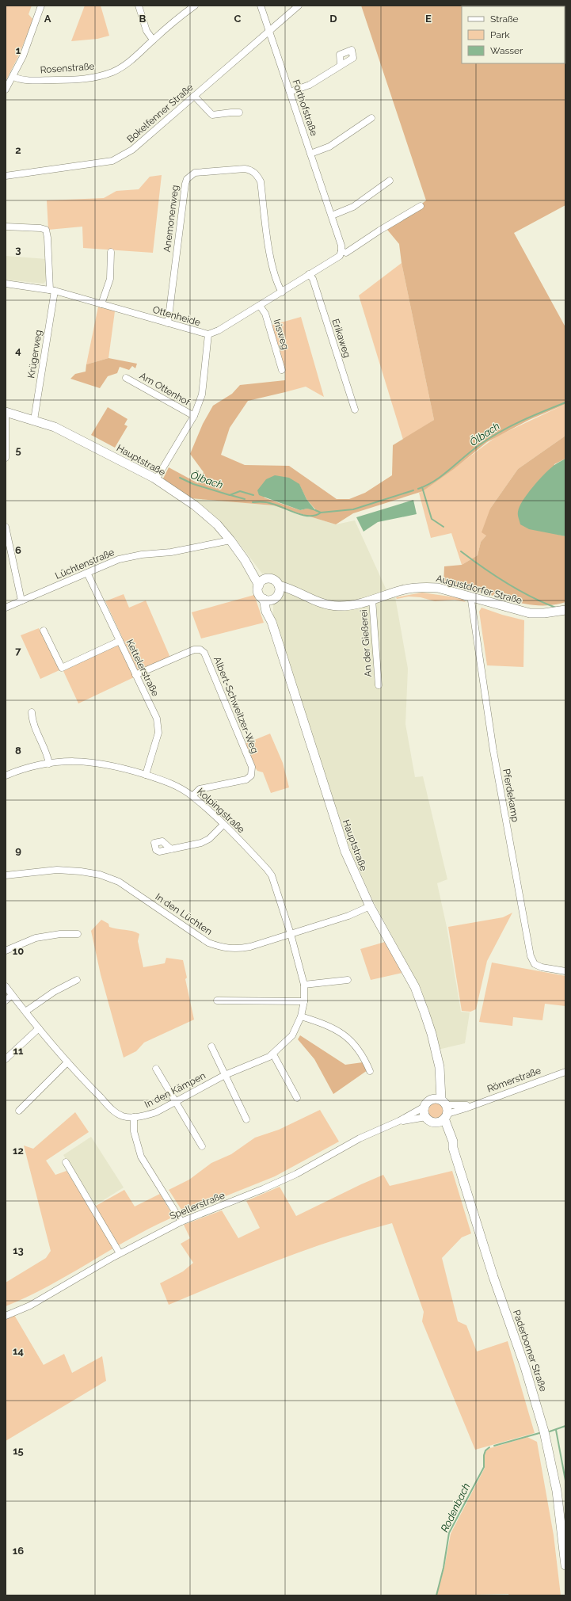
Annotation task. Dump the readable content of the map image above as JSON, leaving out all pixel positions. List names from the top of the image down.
{
  "streets": {
    "main road": ["Hauptstraße", "Augustdorfer Straße", "Paderborner Straße"],
    "street": [
      "Rosenstraße",
      "Forthofstraße",
      "Bokelfenner Straße",
      "Anemonenweg",
      "Ottenheide",
      "Irisweg",
      "Erikaweg",
      "Krügerweg",
      "Am Ottenhof",
      "Lüchtenstraße",
      "An der Gießerei",
      "Kettelerstraße",
      "Albert-Schweitzer-Weg",
      "Pferdekamp",
      "Kolpingstraße",
      "In den Lüchten",
      "Römerstraße",
      "In den Kämpen",
      "Spellerstraße"
    ]
  },
  "crossings": [
    ["Forthofstraße", "Bokelfenner Straße"],
    ["Anemonenweg", "Ottenheide"],
    ["Ottenheide", "Irisweg"],
    ["Ottenheide", "Erikaweg"],
    ["Ottenheide", "Krügerweg"],
    ["Ottenheide", "Am Ottenhof"],
    ["Krügerweg", "Hauptstraße"],
    ["Am Ottenhof", "Hauptstraße"],
    ["Hauptstraße", "Lüchtenstraße"],
    ["Hauptstraße", "Augustdorfer Straße"],
    ["Hauptstraße", "In den Lüchten"],
    ["Hauptstraße", "Römerstraße"],
    ["Hauptstraße", "Paderborner Straße"],
    ["Lüchtenstraße", "Kettelerstraße"],
    ["Augustdorfer Straße", "An der Gießerei"],
    ["Augustdorfer Straße", "Pferdekamp"],
    ["Kettelerstraße", "Albert-Schweitzer-Weg"],
    ["Kettelerstraße", "Kolpingstraße"],
    ["Albert-Schweitzer-Weg", "Kolpingstraße"],
    ["Kolpingstraße", "In den Lüchten"],
    ["Kolpingstraße", "In den Kämpen"],
    ["In den Lüchten", "In den Kämpen"],
    ["Römerstraße", "Paderborner Straße"]
  ],
  "water": ["Ölbach", "Rodenbach"],
  "legend": ["Straße", "Park", "Wasser"],
  "grid": {
    "columns": [
      "A",
      "B",
      "C",
      "D",
      "E"
    ],
    "rows": [
      "1",
      "2",
      "3",
      "4",
      "5",
      "6",
      "7",
      "8",
      "9",
      "10",
      "11",
      "12",
      "13",
      "14",
      "15",
      "16"
    ]
  }
}
